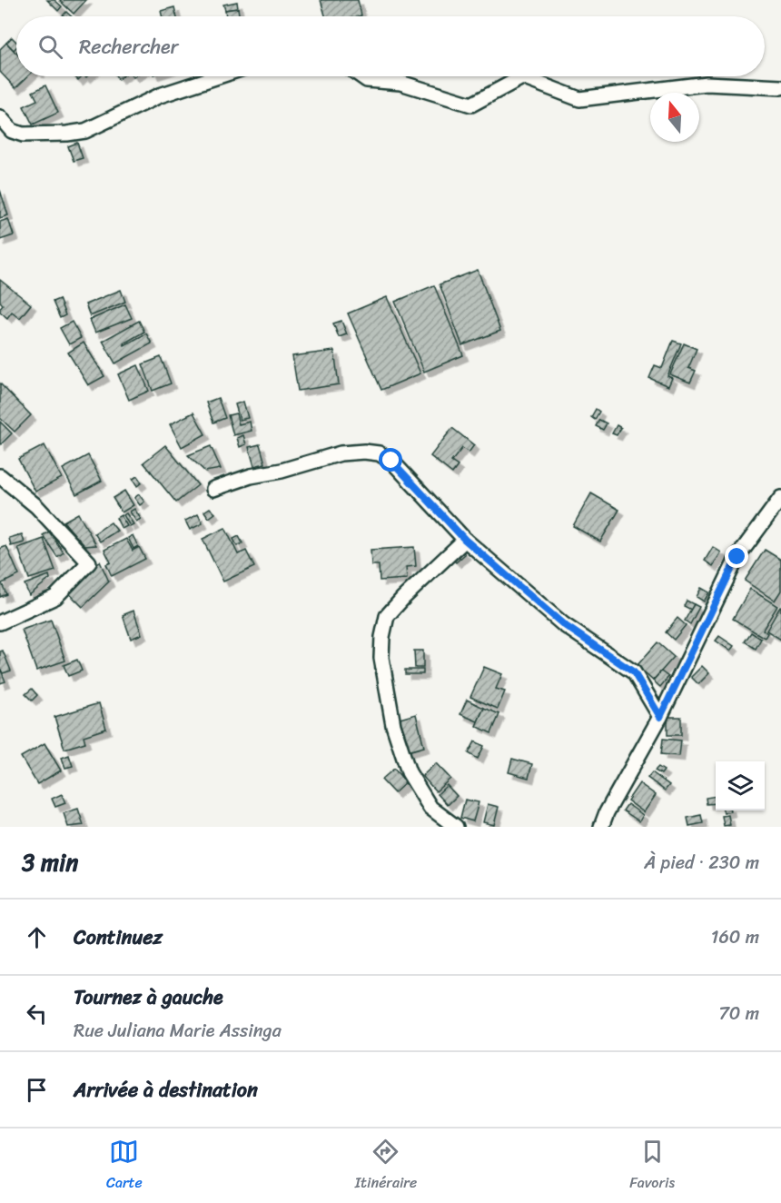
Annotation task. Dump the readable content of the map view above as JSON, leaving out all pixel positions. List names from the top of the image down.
{
  "north": "top",
  "page": {
    "search": "Rechercher",
    "heading": ["3 min", "À pied · 230 m"],
    "list": [
      ["Continuez", "160 m"],
      ["Tournez à gauche", "Rue Juliana Marie Assinga", "70 m"],
      "Arrivée à destination"
    ],
    "nav": ["Carte", "Itinéraire", "Favoris"]
  }
}
